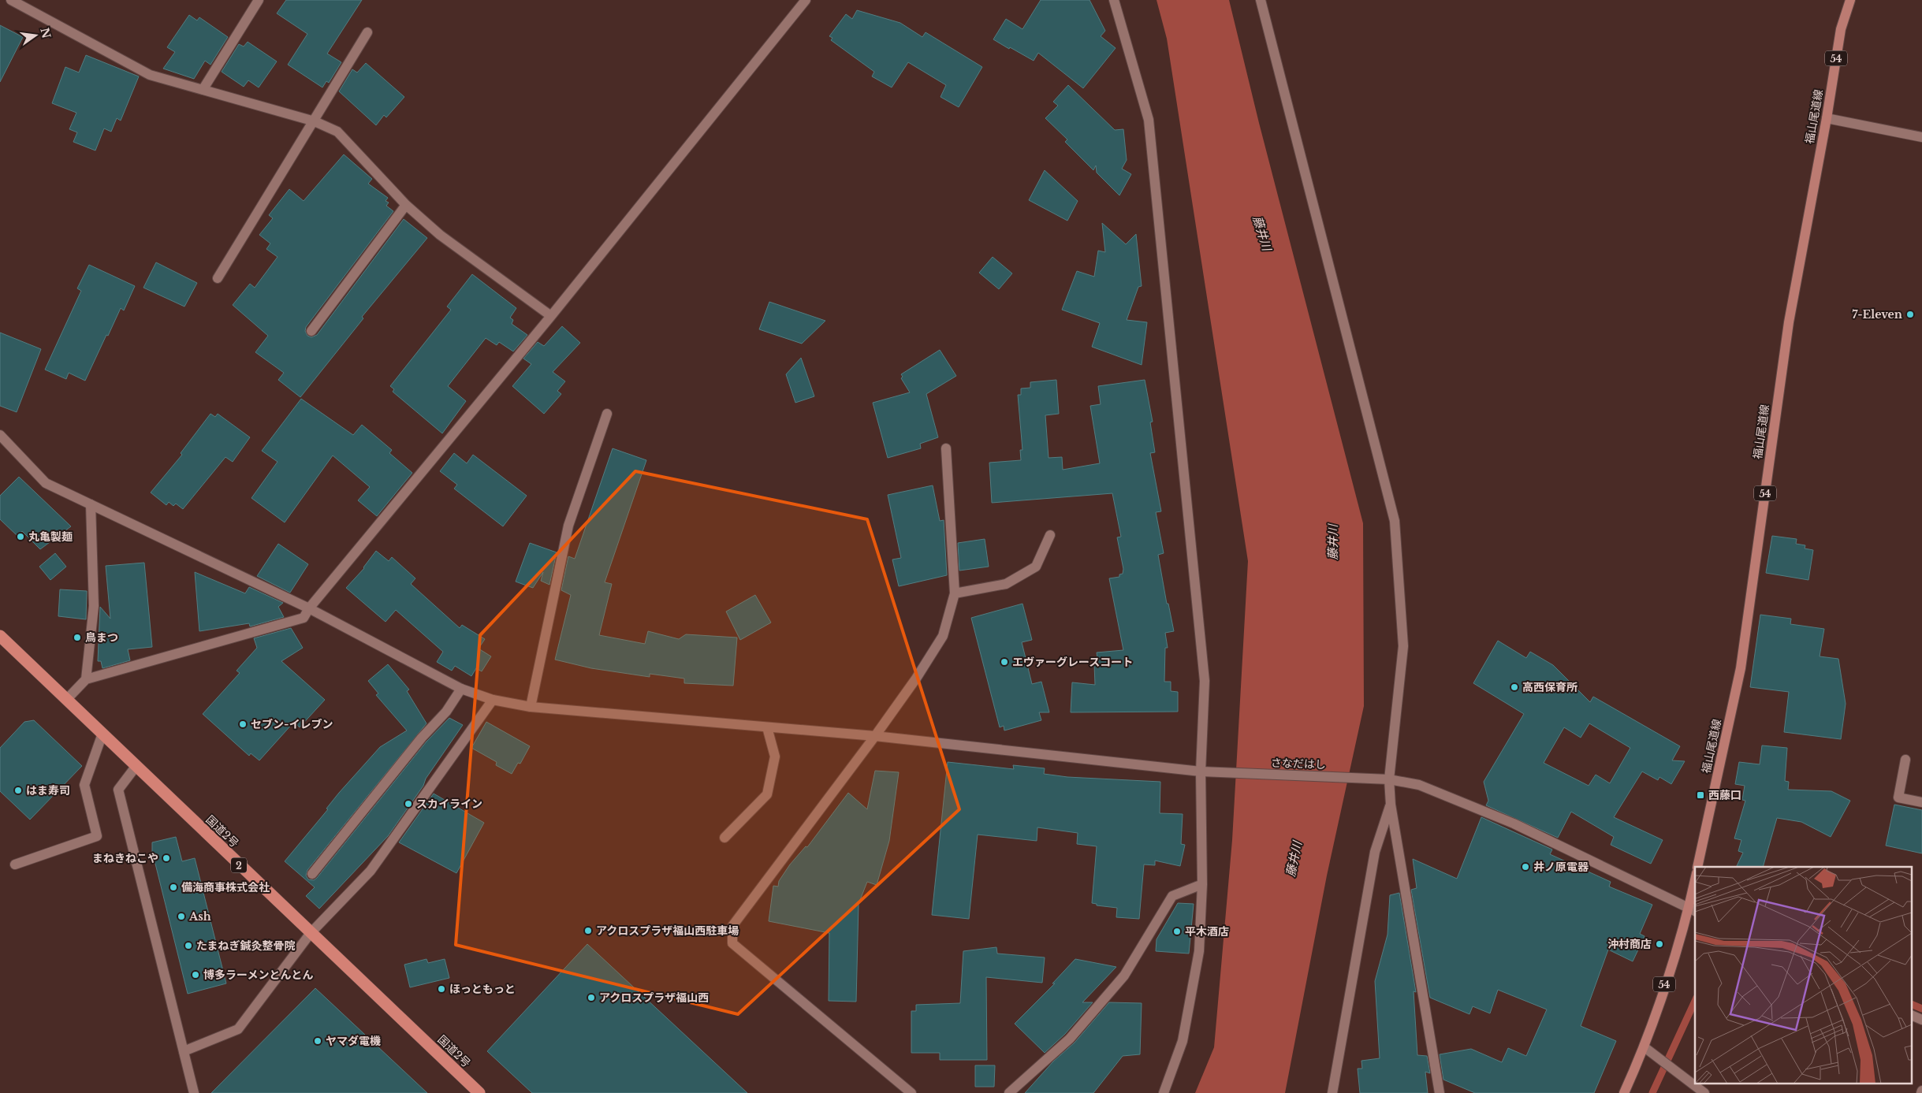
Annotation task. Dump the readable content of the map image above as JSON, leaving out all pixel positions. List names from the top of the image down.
{
  "streets": {
    "highway": ["国道2号", "2"],
    "main road": ["54", "福山尾道線"],
    "street": ["さなだはし"]
  },
  "crossings": [
    ["54", "さなだはし"]
  ],
  "water": ["藤井川"],
  "places": {
    "other": [
      "7-Eleven",
      "丸亀製麺",
      "鳥まつ",
      "エヴァーグレースコート",
      "高西保育所",
      "セブン-イレブン",
      "はま寿司",
      "スカイライン",
      "まねきねこや",
      "井ノ原電器",
      "備海商事株式会社",
      "Ash",
      "アクロスプラザ福山西駐車場",
      "平木酒店",
      "沖村商店",
      "たまねぎ鍼灸整骨院",
      "博多ラーメンとんとん",
      "ほっともっと",
      "アクロスプラザ福山西",
      "ヤマダ電機"
    ],
    "transit": ["西藤口"]
  },
  "north": "right"
}
